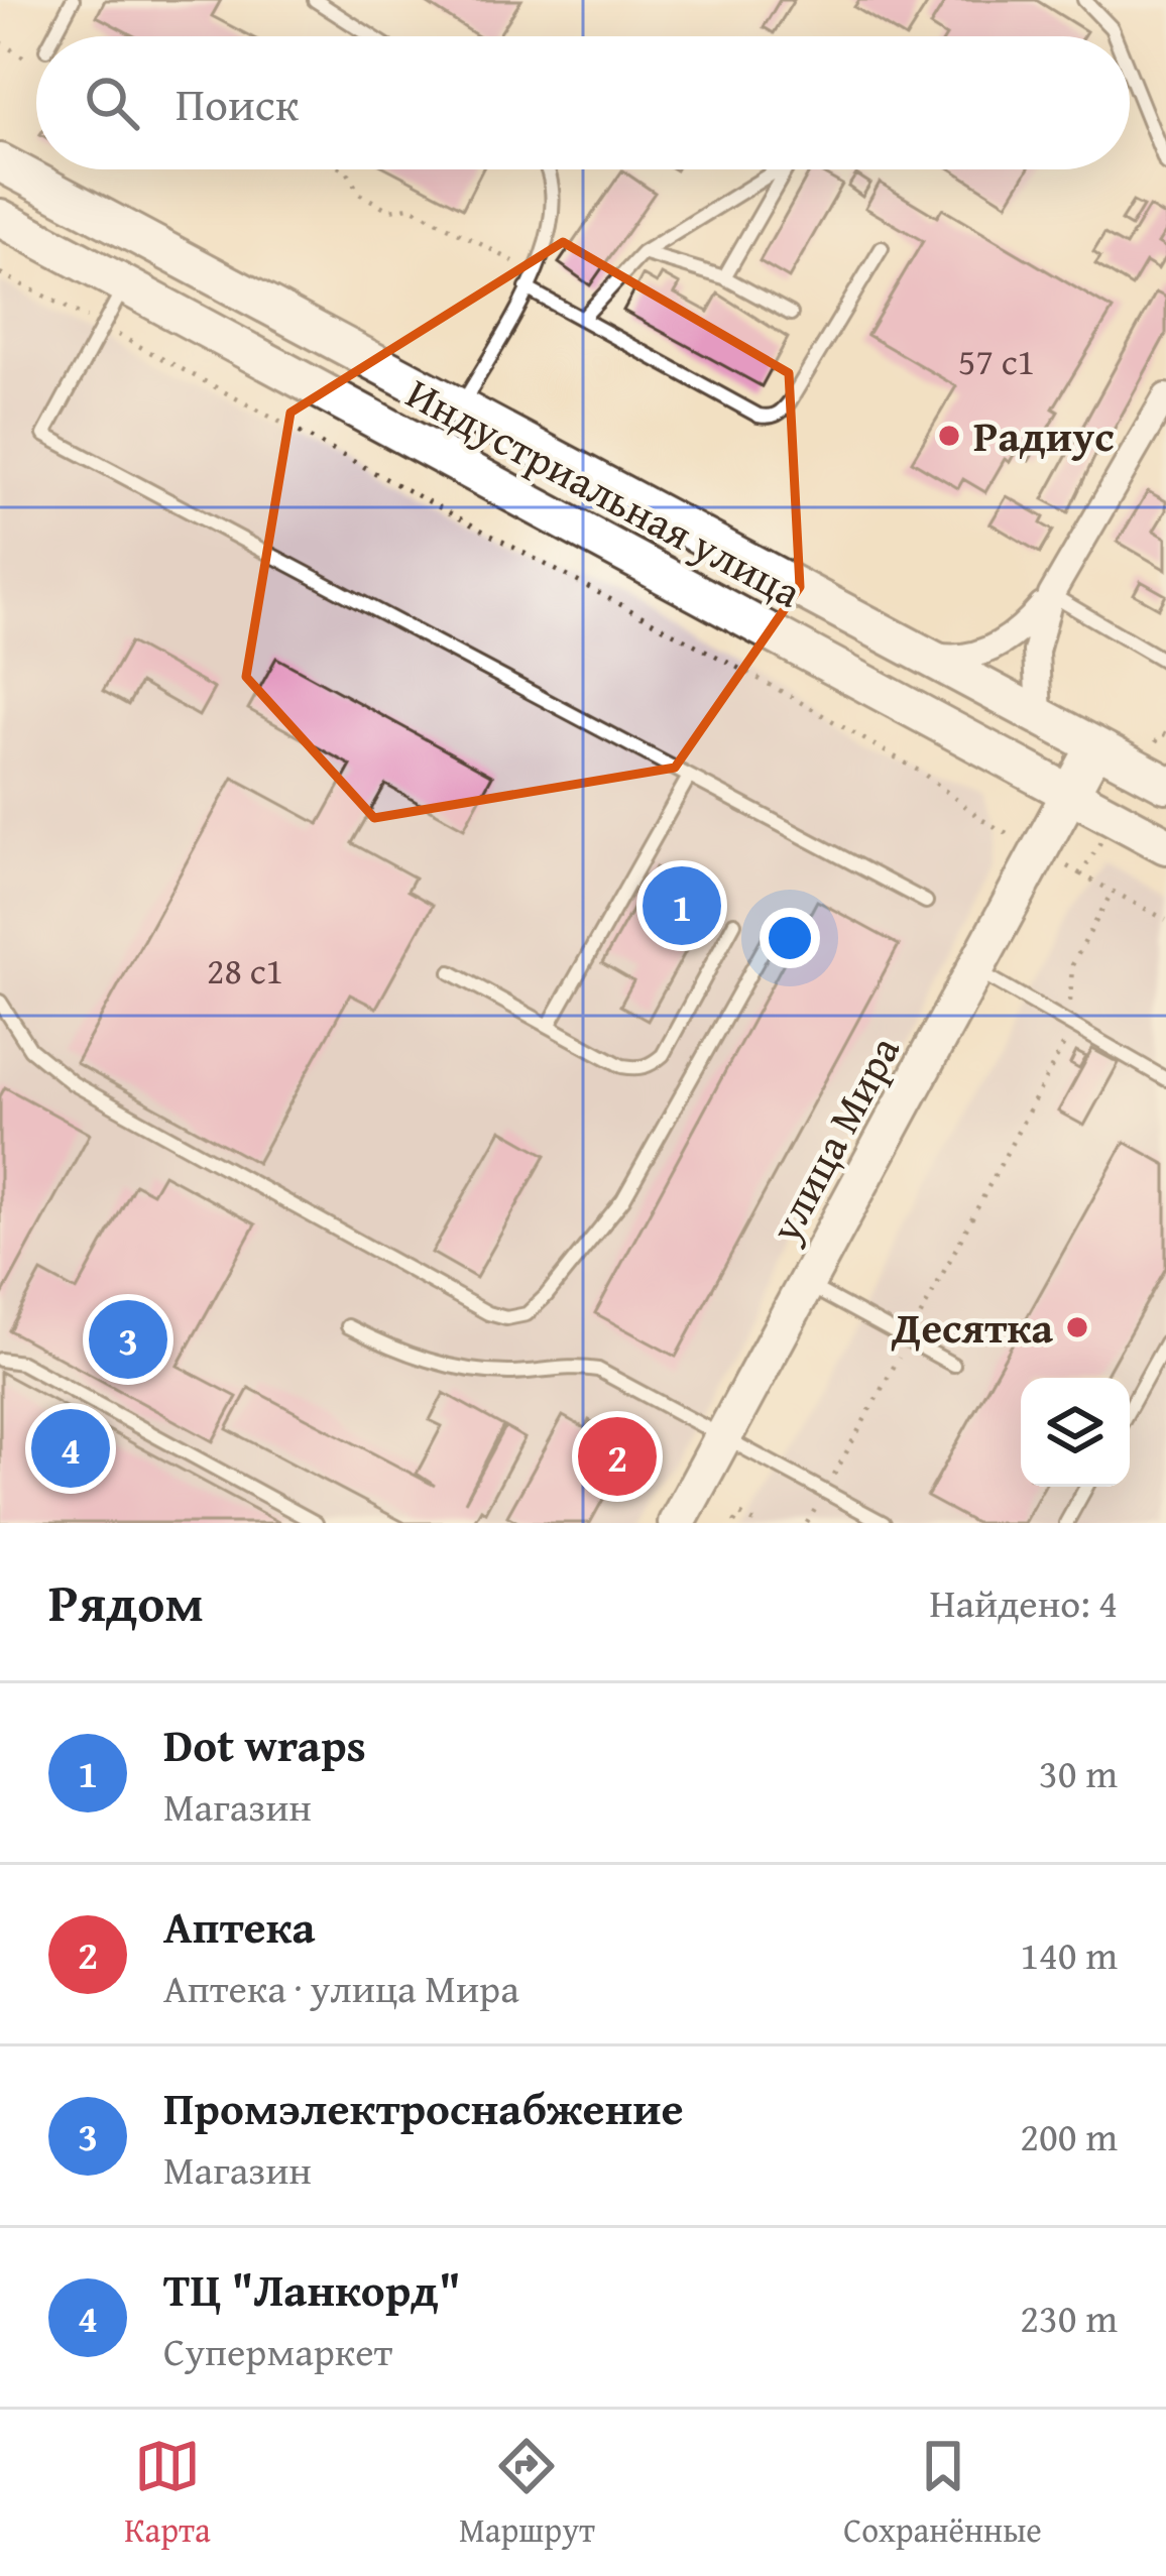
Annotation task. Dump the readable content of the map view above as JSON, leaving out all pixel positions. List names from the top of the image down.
{
  "streets": {
    "main road": ["Индустриальная улица", "улица Мира"]
  },
  "crossings": [
    ["Индустриальная улица", "улица Мира"]
  ],
  "places": ["Радиус", "Десятка"],
  "house_numbers": ["57 с1", "28 с1"],
  "page": {
    "search": "Поиск",
    "pins": [
      "1",
      "3",
      "4",
      "2"
    ],
    "heading": ["Рядом", "Найдено: 4"],
    "list": [
      {
        "mark": "1",
        "name": "Dot wraps",
        "note": "Магазин",
        "value": "30 m"
      },
      {
        "mark": "2",
        "name": "Аптека",
        "note": "Аптека · улица Мира",
        "value": "140 m"
      },
      {
        "mark": "3",
        "name": "Промэлектроснабжение",
        "note": "Магазин",
        "value": "200 m"
      },
      {
        "mark": "4",
        "name": "ТЦ \"Ланкорд\"",
        "note": "Супермаркет",
        "value": "230 m"
      }
    ],
    "nav": ["Карта", "Маршрут", "Сохранённые"]
  }
}
